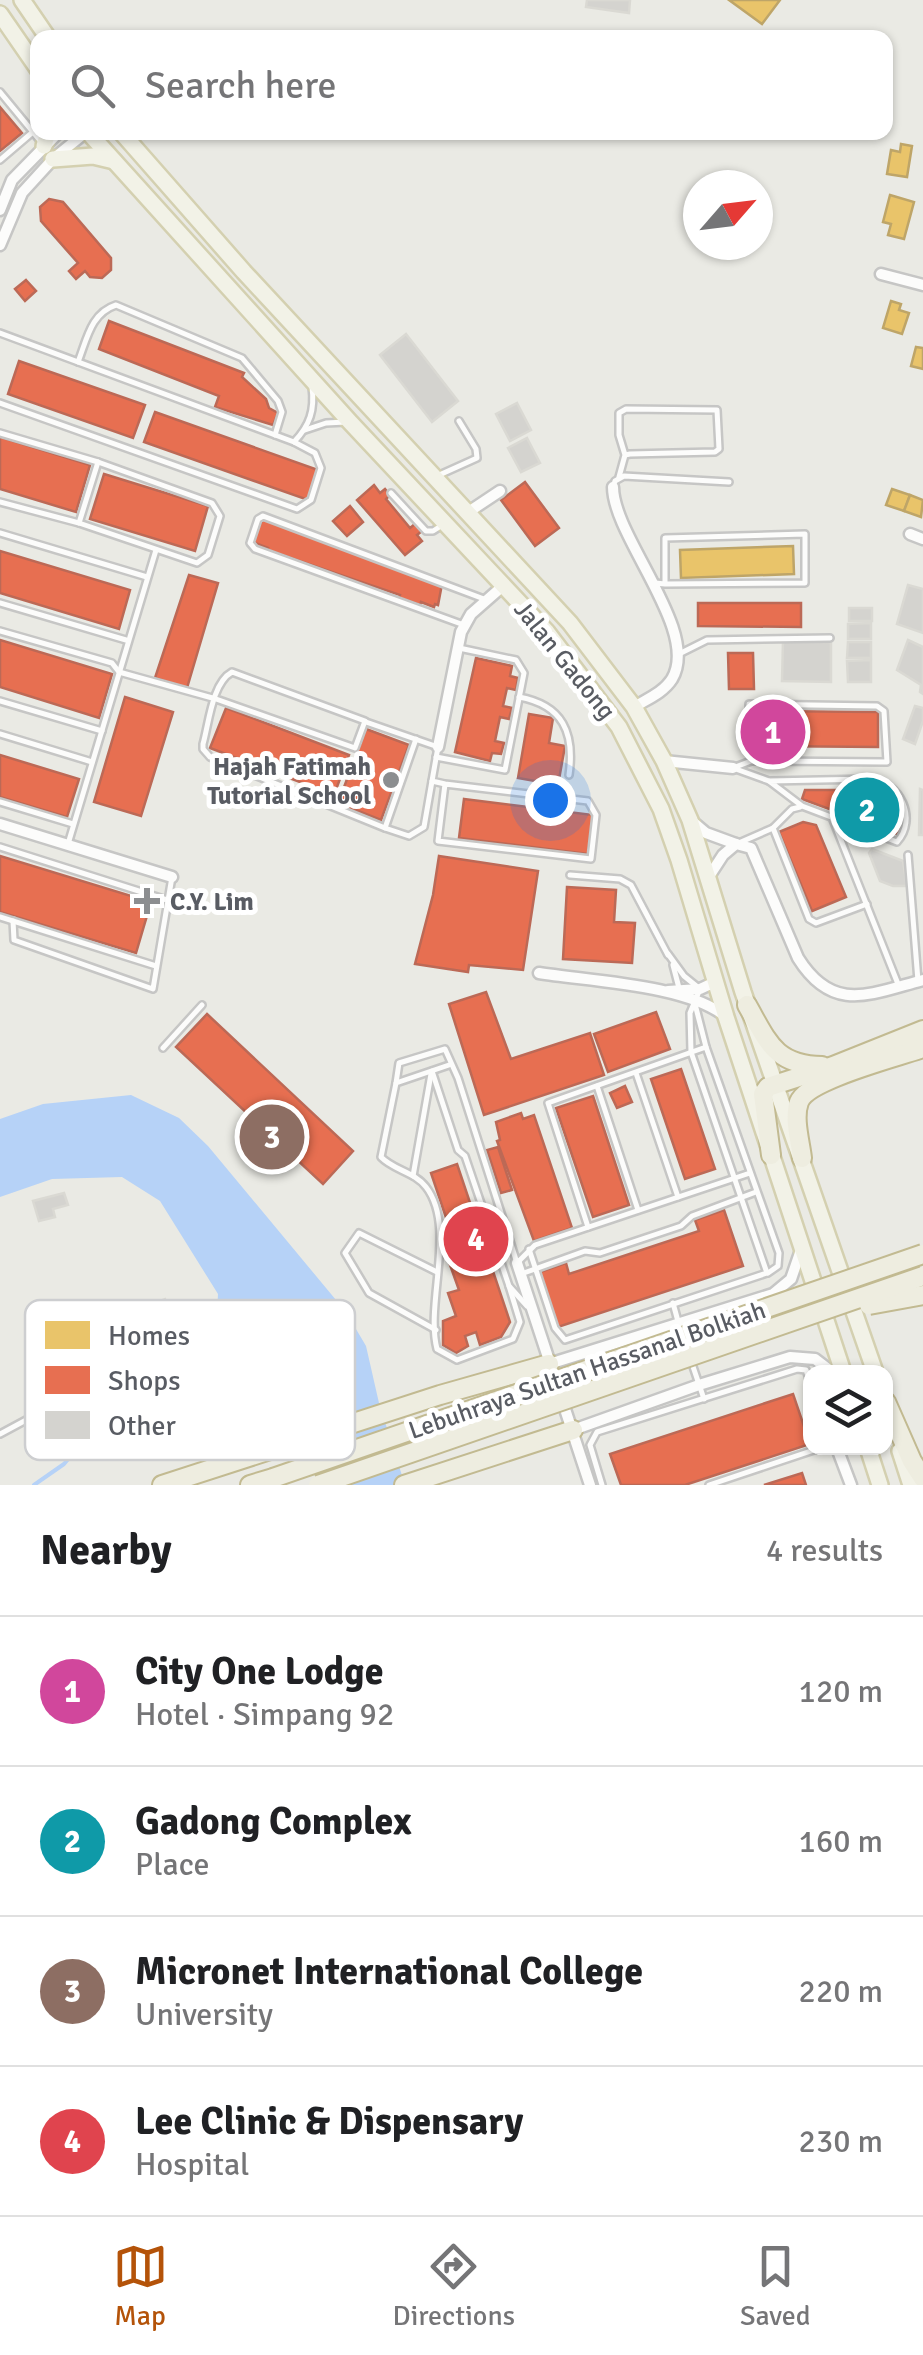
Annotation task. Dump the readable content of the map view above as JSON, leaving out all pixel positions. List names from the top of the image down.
{
  "streets": {
    "highway": ["Lebuhraya Sultan Hassanal Bolkiah"],
    "main road": ["Jalan Gadong"]
  },
  "places": {
    "other": ["Hajah Fatimah Tutorial School"],
    "health": ["C.Y. Lim"]
  },
  "legend": ["Homes", "Shops", "Other"],
  "north": "top right",
  "page": {
    "search": "Search here",
    "pins": [
      "1",
      "2",
      "3",
      "4"
    ],
    "heading": ["Nearby", "4 results"],
    "list": [
      {
        "mark": "1",
        "name": "City One Lodge",
        "note": "Hotel · Simpang 92",
        "value": "120 m"
      },
      {
        "mark": "2",
        "name": "Gadong Complex",
        "note": "Place",
        "value": "160 m"
      },
      {
        "mark": "3",
        "name": "Micronet International College",
        "note": "University",
        "value": "220 m"
      },
      {
        "mark": "4",
        "name": "Lee Clinic & Dispensary",
        "note": "Hospital",
        "value": "230 m"
      }
    ],
    "nav": ["Map", "Directions", "Saved"]
  }
}
